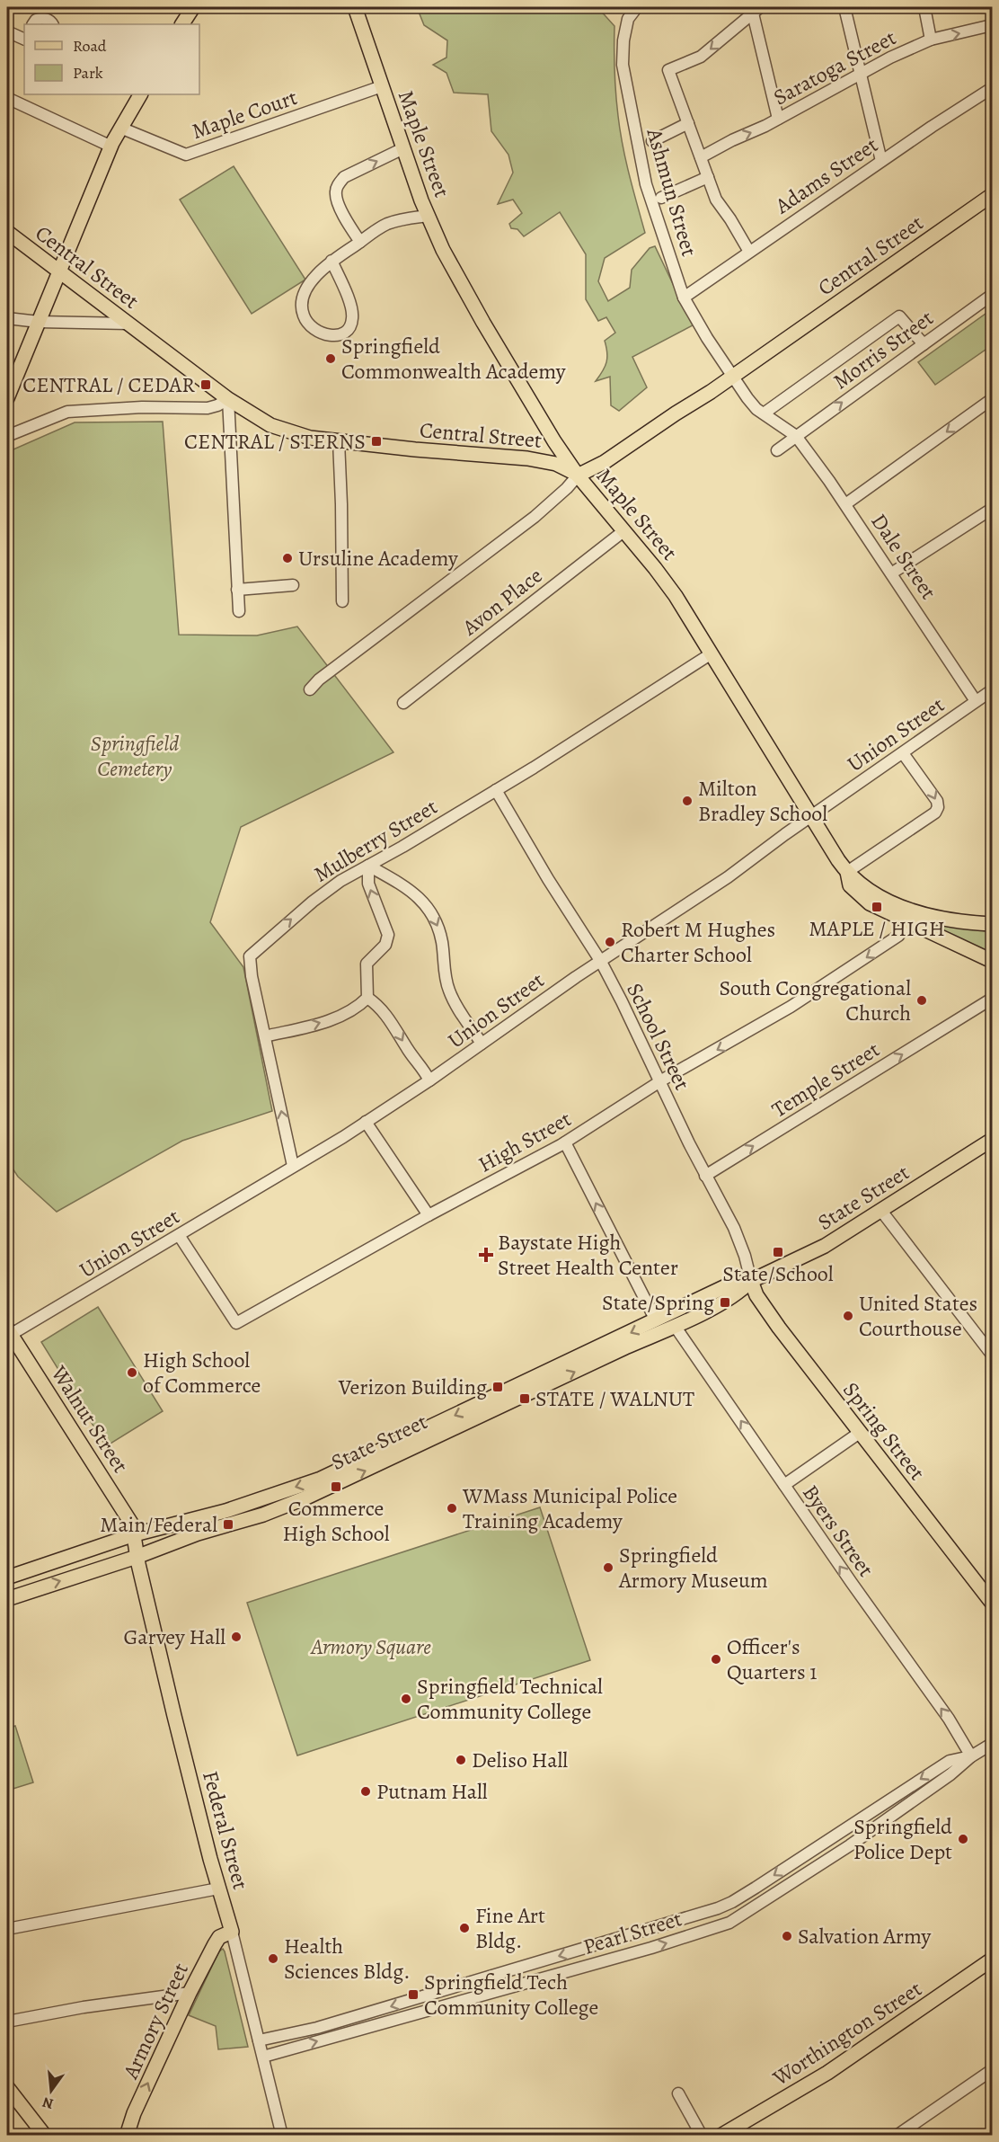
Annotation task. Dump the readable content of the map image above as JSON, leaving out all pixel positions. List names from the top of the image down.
{
  "streets": {
    "main road": [
      "Maple Street",
      "Central Street",
      "State Street",
      "Walnut Street",
      "Spring Street",
      "Federal Street",
      "Armory Street",
      "Worthington Street"
    ],
    "street": [
      "Saratoga Street",
      "Maple Court",
      "Adams Street",
      "Ashmun Street",
      "Morris Street",
      "Dale Street",
      "Avon Place",
      "Union Street",
      "Mulberry Street",
      "School Street",
      "Temple Street",
      "High Street",
      "Byers Street",
      "Pearl Street"
    ]
  },
  "crossings": [
    ["Maple Court", "Maple Street"],
    ["Maple Street", "Central Street"],
    ["Maple Street", "Avon Place"],
    ["Maple Street", "Union Street"],
    ["Maple Street", "Mulberry Street"],
    ["Maple Street", "High Street"],
    ["Adams Street", "Ashmun Street"],
    ["Ashmun Street", "Central Street"],
    ["Morris Street", "Dale Street"],
    ["Dale Street", "Union Street"],
    ["Union Street", "Mulberry Street"],
    ["Union Street", "School Street"],
    ["Union Street", "High Street"],
    ["Union Street", "Walnut Street"],
    ["Mulberry Street", "School Street"],
    ["School Street", "Temple Street"],
    ["School Street", "High Street"],
    ["School Street", "State Street"],
    ["School Street", "Spring Street"],
    ["State Street", "Walnut Street"],
    ["State Street", "Spring Street"],
    ["State Street", "Byers Street"],
    ["State Street", "Federal Street"],
    ["Walnut Street", "Federal Street"],
    ["Byers Street", "Pearl Street"],
    ["Federal Street", "Pearl Street"],
    ["Federal Street", "Armory Street"]
  ],
  "one_way": [
    "Saratoga Street",
    "Mulberry Street",
    "Temple Street",
    "Byers Street",
    "Armory Street"
  ],
  "parks": ["Springfield Cemetery", "Armory Square"],
  "places": {
    "other": [
      "Springfield Commonwealth Academy",
      "Ursuline Academy",
      "Milton Bradley School",
      "Robert M Hughes Charter School",
      "South Congregational Church",
      "United States Courthouse",
      "High School of Commerce",
      "WMass Municipal Police Training Academy",
      "Springfield Armory Museum",
      "Garvey Hall",
      "Officer's Quarters 1",
      "Springfield Technical Community College",
      "Deliso Hall",
      "Putnam Hall",
      "Springfield Police Dept",
      "Fine Art Bldg.",
      "Salvation Army",
      "Health Sciences Bldg."
    ],
    "transit": [
      "CENTRAL / CEDAR",
      "CENTRAL / STERNS",
      "MAPLE / HIGH",
      "State/School",
      "State/Spring",
      "Verizon Building",
      "STATE / WALNUT",
      "Commerce High School",
      "Main/Federal",
      "Springfield Tech Community College"
    ],
    "health": ["Baystate High Street Health Center"]
  },
  "legend": ["Road", "Park"],
  "north": "bottom"
}
